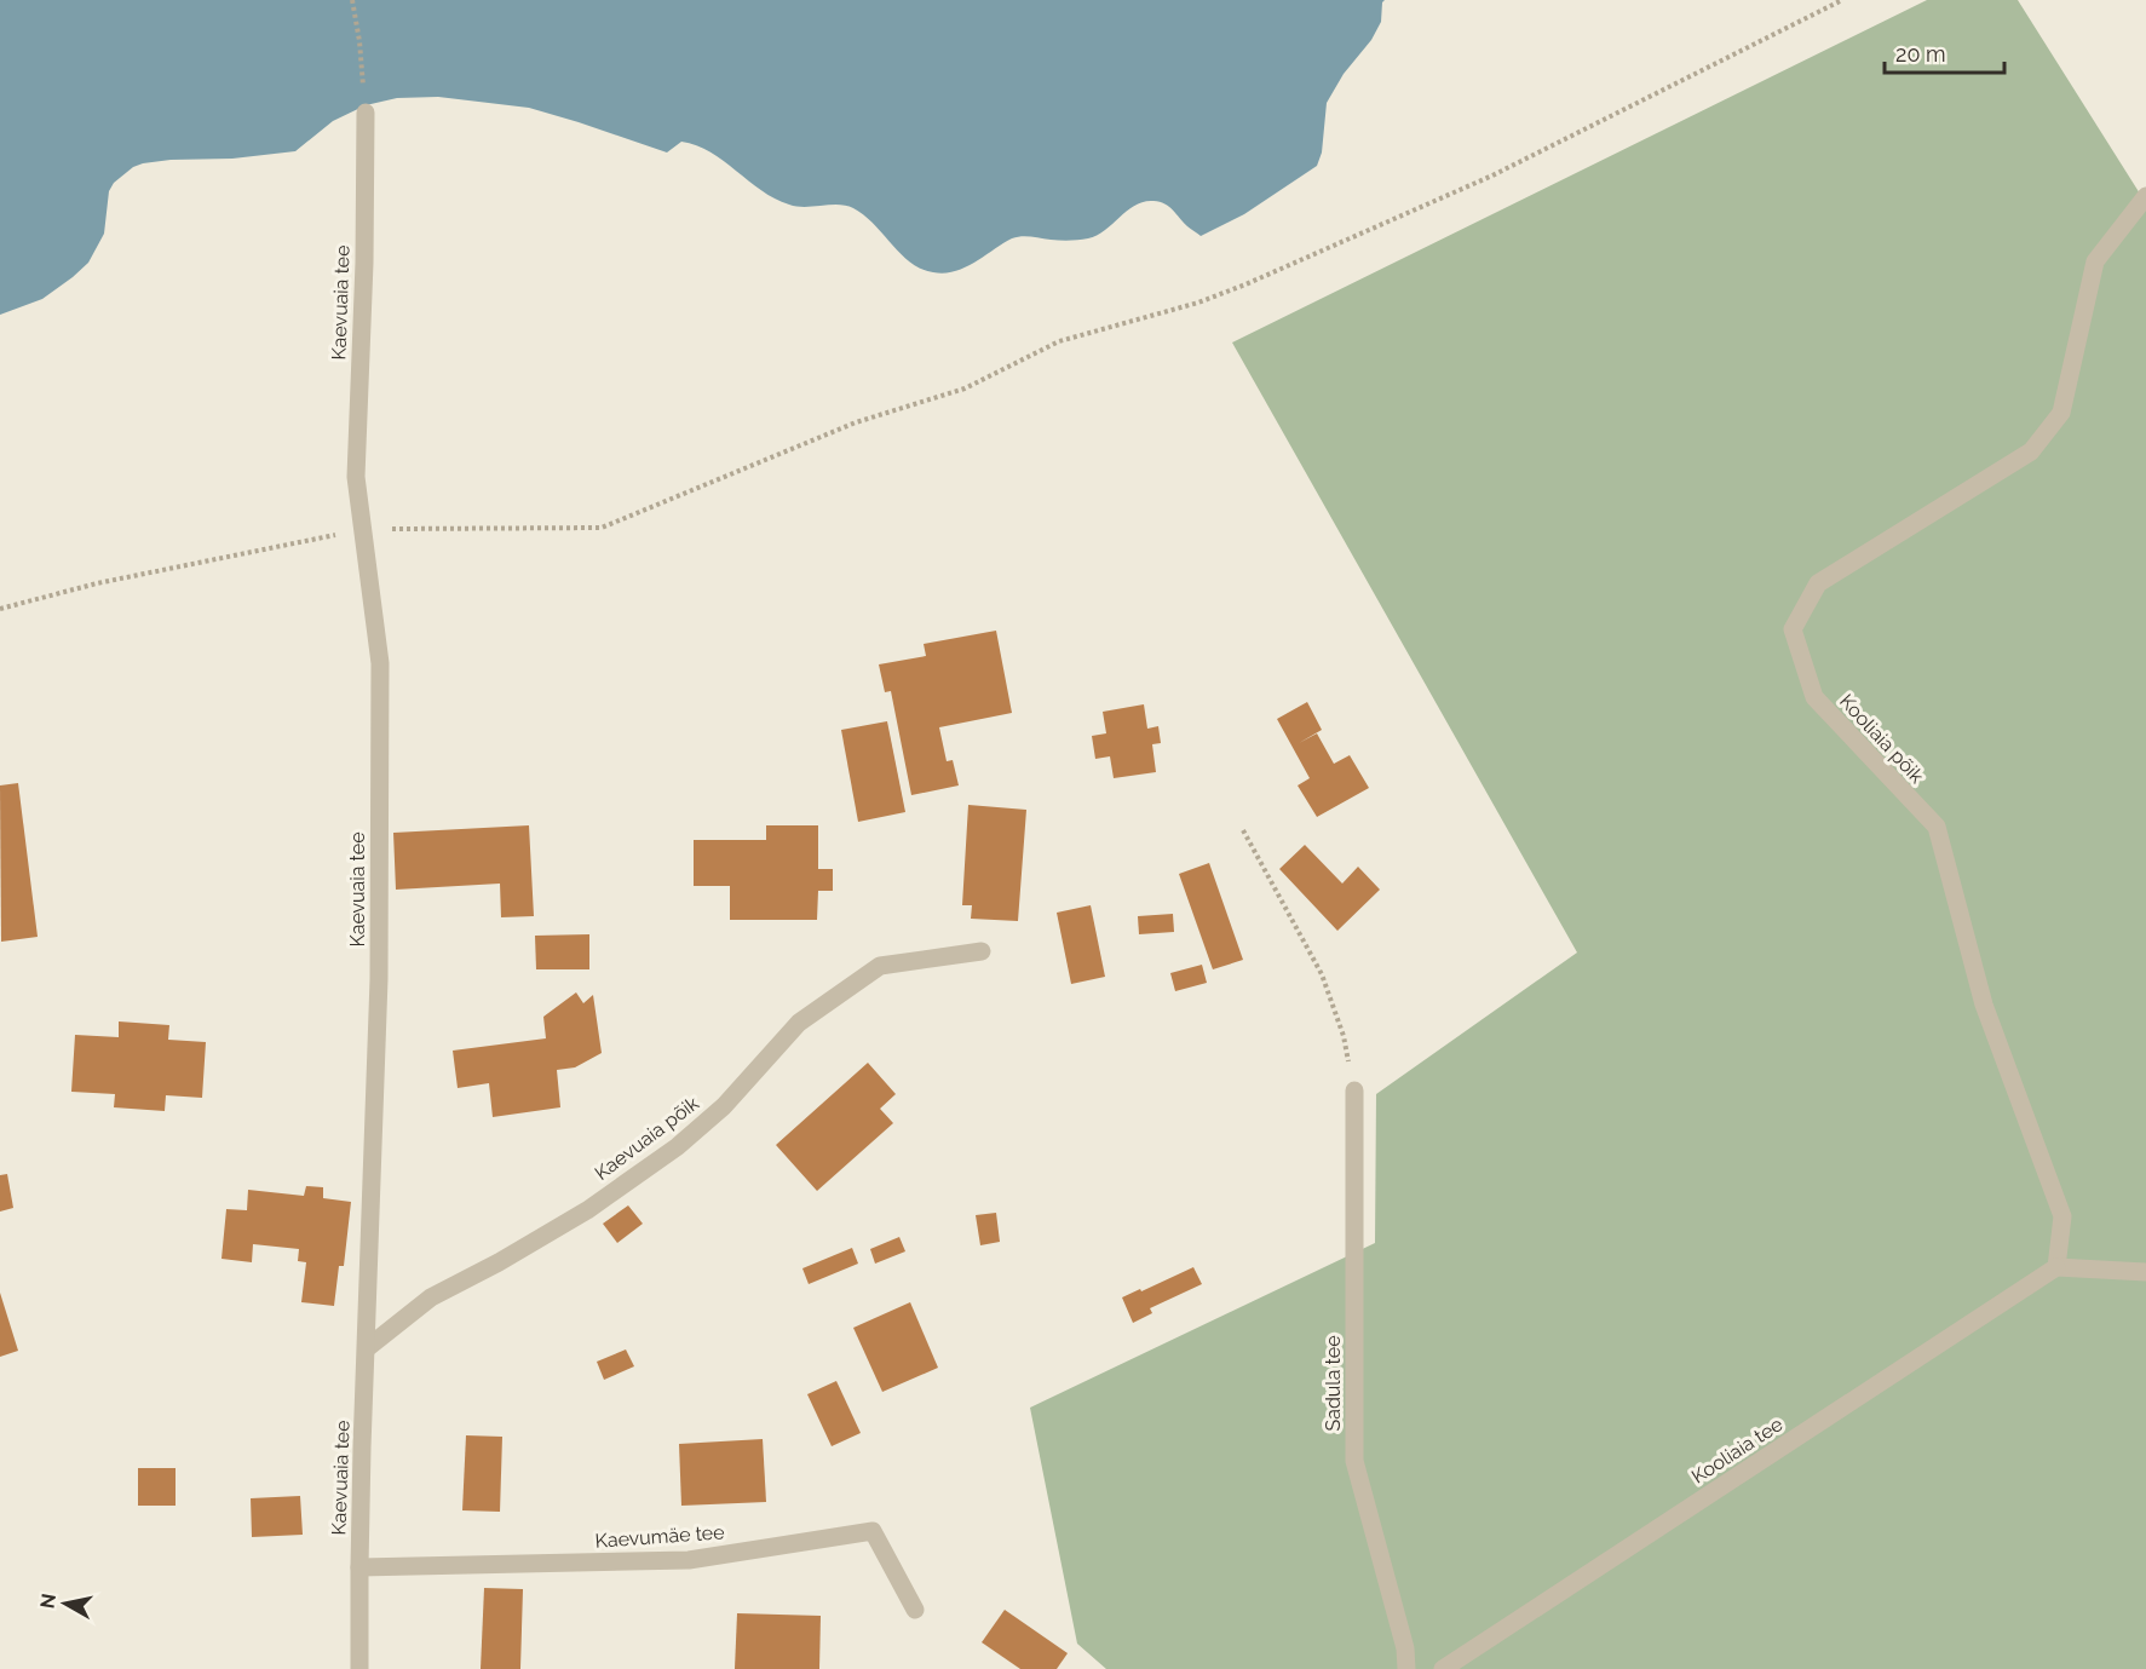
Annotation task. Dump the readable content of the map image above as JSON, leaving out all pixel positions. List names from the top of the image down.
{
  "streets": {
    "street": [
      "Kaevuaia tee",
      "Kooliaia põik",
      "Kaevuaia põik",
      "Sadula tee",
      "Kooliaia tee",
      "Kaevumäe tee"
    ]
  },
  "crossings": [
    ["Kaevuaia tee", "Kaevuaia põik"],
    ["Kaevuaia tee", "Kaevumäe tee"],
    ["Kooliaia põik", "Kooliaia tee"]
  ],
  "scale_bar": "20 m",
  "north": "left"
}
